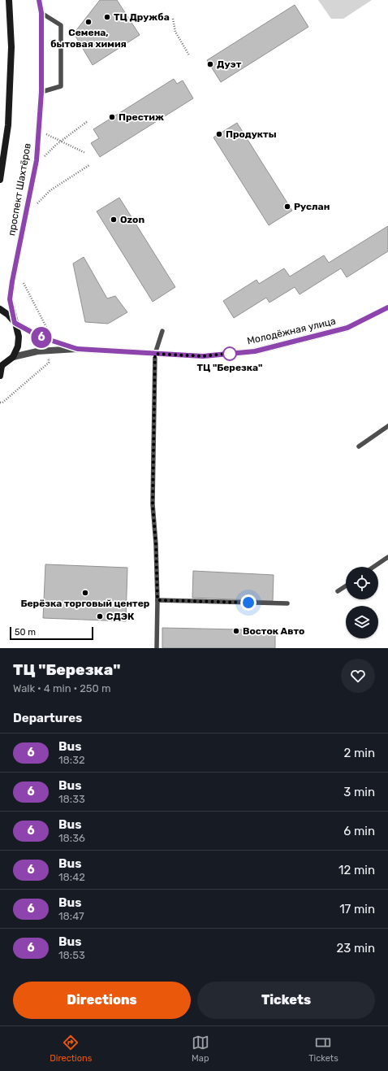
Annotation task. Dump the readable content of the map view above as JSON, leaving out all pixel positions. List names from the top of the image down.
{
  "streets": {
    "main road": ["проспект Шахтёров"],
    "street": ["Молодёжная улица"]
  },
  "crossings": [
    ["проспект Шахтёров", "Молодёжная улица"]
  ],
  "places": [
    "ТЦ Дружба",
    "Семена, бытовая химия",
    "Дуэт",
    "Престиж",
    "Продукты",
    "Руслан",
    "Ozon",
    "ТЦ \"Березка\"",
    "Берёзка торговый центер",
    "СДЭК",
    "Восток Авто"
  ],
  "lines": ["bus line 6"],
  "scale_bar": "50 m",
  "page": {
    "on_map": "6",
    "scale": "50 m",
    "heading": [
      ["ТЦ \"Березка\"", "Walk · 4 min · 250 m"],
      "Departures"
    ],
    "list": [
      {
        "mark": "6",
        "name": "Bus",
        "note": "18:32",
        "value": "2 min"
      },
      {
        "mark": "6",
        "name": "Bus",
        "note": "18:33",
        "value": "3 min"
      },
      {
        "mark": "6",
        "name": "Bus",
        "note": "18:36",
        "value": "6 min"
      },
      {
        "mark": "6",
        "name": "Bus",
        "note": "18:42",
        "value": "12 min"
      },
      {
        "mark": "6",
        "name": "Bus",
        "note": "18:47",
        "value": "17 min"
      },
      {
        "mark": "6",
        "name": "Bus",
        "note": "18:53",
        "value": "23 min"
      }
    ],
    "buttons": ["Directions", "Tickets"],
    "tabs": ["Directions", "Map", "Tickets"]
  }
}
